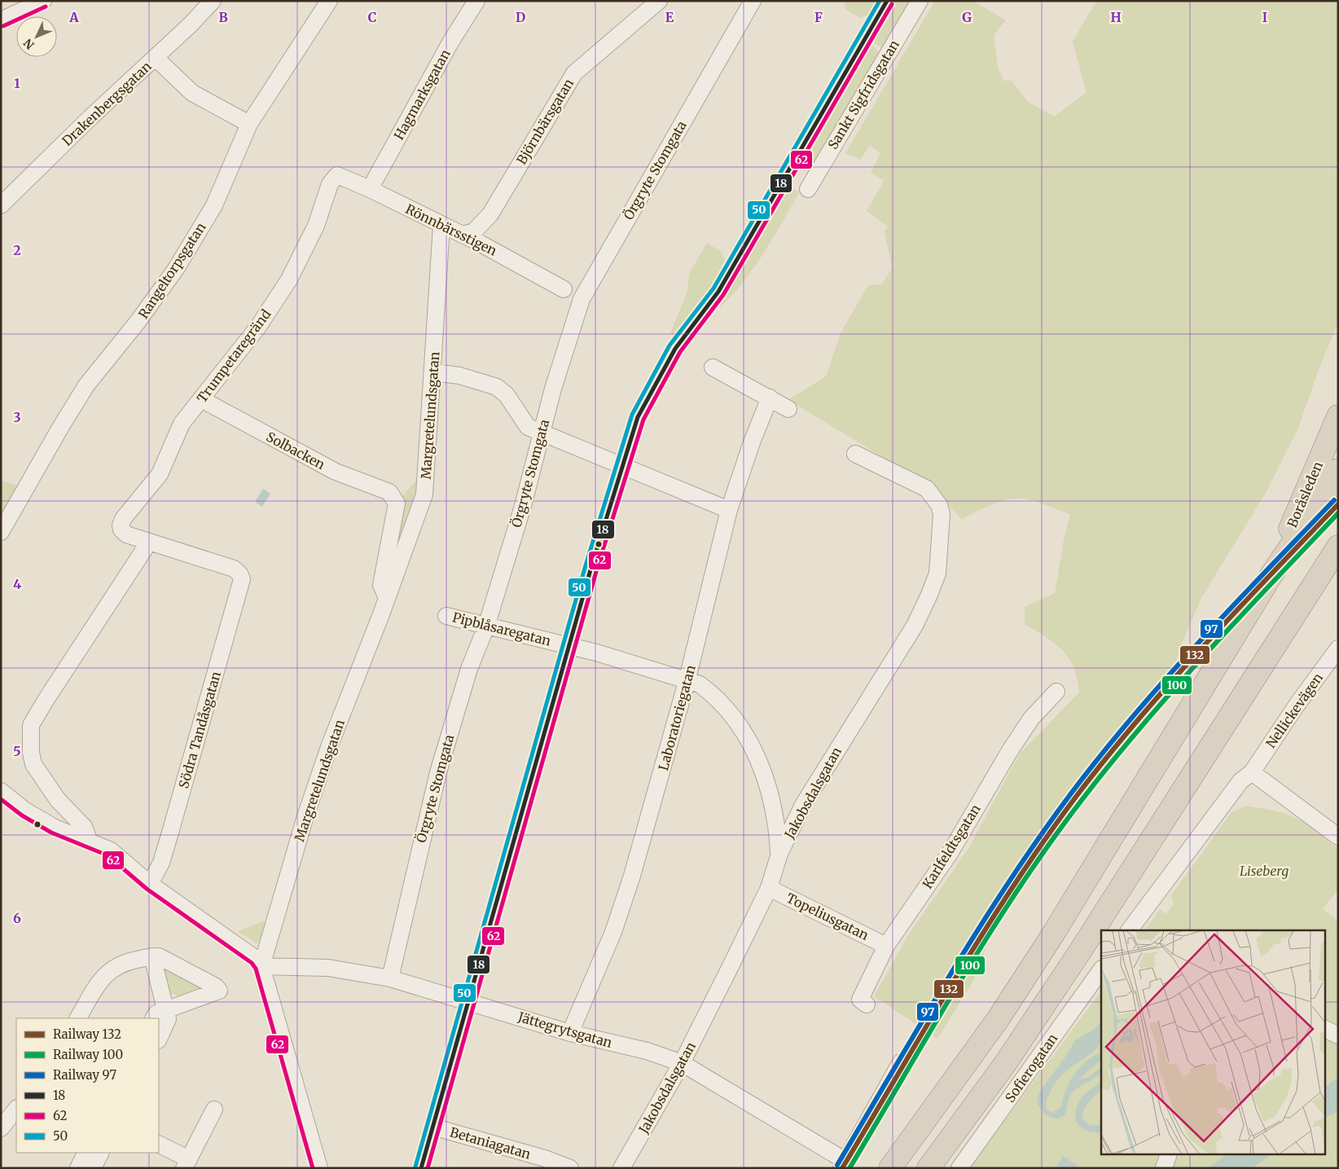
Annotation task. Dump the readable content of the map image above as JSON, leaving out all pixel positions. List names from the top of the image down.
{
  "streets": {
    "highway": ["Boråsleden"],
    "street": [
      "Hagmarksgatan",
      "Sankt Sigfridsgatan",
      "Drakenbergsgatan",
      "Björnbärsgatan",
      "Örgryte Stomgata",
      "Rönnbärsstigen",
      "Rangeltorpsgatan",
      "Trumpetaregränd",
      "Margretelundsgatan",
      "Solbacken",
      "Pipblåsaregatan",
      "Nellickevägen",
      "Laboratoriegatan",
      "Södra Tandåsgatan",
      "Jakobsdalsgatan",
      "Karlfeldtsgatan",
      "Topeliusgatan",
      "Jättegrytsgatan",
      "Sofierogatan",
      "Betaniagatan"
    ]
  },
  "crossings": [
    ["Hagmarksgatan", "Rönnbärsstigen"],
    ["Sankt Sigfridsgatan", "Pipblåsaregatan"],
    ["Sankt Sigfridsgatan", "Jättegrytsgatan"],
    ["Sankt Sigfridsgatan", "Betaniagatan"],
    ["Björnbärsgatan", "Rönnbärsstigen"],
    ["Örgryte Stomgata", "Pipblåsaregatan"],
    ["Örgryte Stomgata", "Jättegrytsgatan"],
    ["Rönnbärsstigen", "Trumpetaregränd"],
    ["Rönnbärsstigen", "Margretelundsgatan"],
    ["Trumpetaregränd", "Solbacken"],
    ["Trumpetaregränd", "Södra Tandåsgatan"],
    ["Margretelundsgatan", "Solbacken"],
    ["Margretelundsgatan", "Jättegrytsgatan"],
    ["Pipblåsaregatan", "Laboratoriegatan"],
    ["Pipblåsaregatan", "Jakobsdalsgatan"],
    ["Laboratoriegatan", "Jättegrytsgatan"],
    ["Jakobsdalsgatan", "Topeliusgatan"],
    ["Jakobsdalsgatan", "Jättegrytsgatan"],
    ["Karlfeldtsgatan", "Topeliusgatan"]
  ],
  "parks": ["Liseberg"],
  "lines": [
    "transit line 18",
    "transit line 50",
    "transit line 62",
    "rail line 97",
    "rail line 132",
    "rail line 100"
  ],
  "legend": [
    "Railway 132",
    "Railway 100",
    "Railway 97",
    "18",
    "62",
    "50"
  ],
  "north": "bottom left",
  "grid": {
    "columns": [
      "A",
      "B",
      "C",
      "D",
      "E",
      "F",
      "G",
      "H",
      "I"
    ],
    "rows": [
      "1",
      "2",
      "3",
      "4",
      "5",
      "6"
    ]
  }
}
